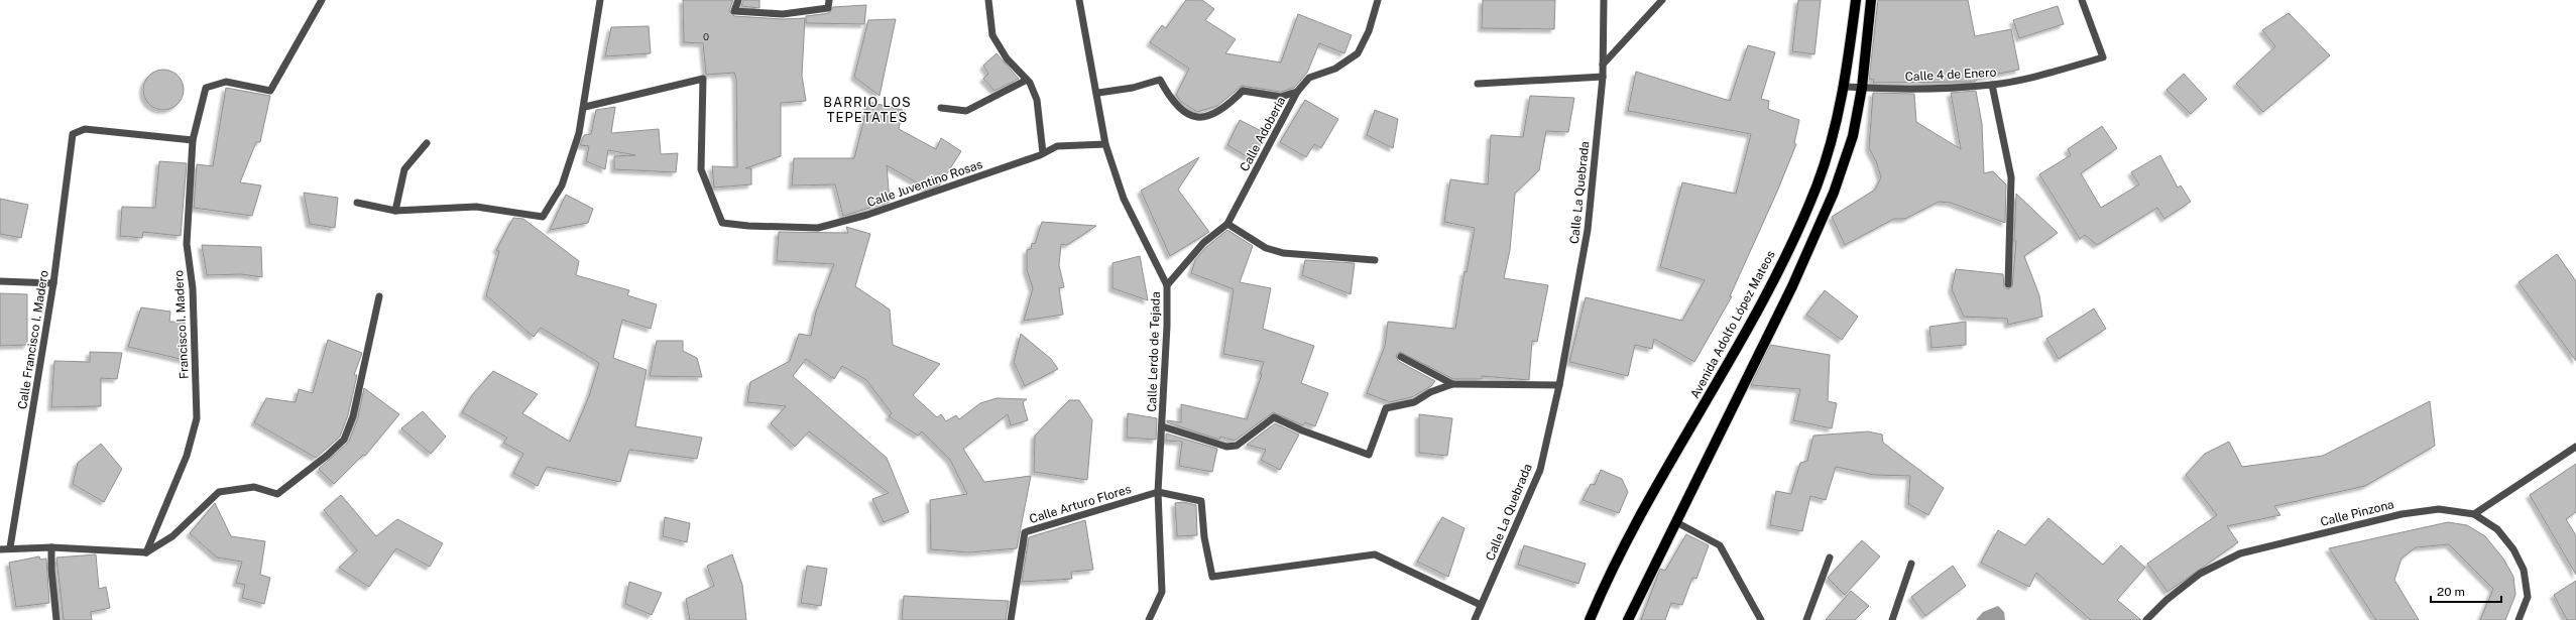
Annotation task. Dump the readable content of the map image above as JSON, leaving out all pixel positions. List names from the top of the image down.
{
  "streets": {
    "main road": ["Avenida Adolfo López Mateos"],
    "street": [
      "Calle 4 de Enero",
      "Calle Adobería",
      "Calle Juventino Rosas",
      "Calle La Quebrada",
      "Francisco I. Madero",
      "Calle Francisco I. Madero",
      "Calle Lerdo de Tejada",
      "Calle Arturo Flores",
      "Calle Pinzona"
    ]
  },
  "crossings": [
    ["Calle 4 de Enero", "Avenida Adolfo López Mateos"],
    ["Calle Adobería", "Calle Lerdo de Tejada"],
    ["Calle Juventino Rosas", "Calle Lerdo de Tejada"],
    ["Francisco I. Madero", "Calle Francisco I. Madero"],
    ["Calle Lerdo de Tejada", "Calle Arturo Flores"]
  ],
  "districts": ["BARRIO LOS TEPETATES"],
  "house_numbers": ["0"],
  "scale_bar": "20 m"
}
